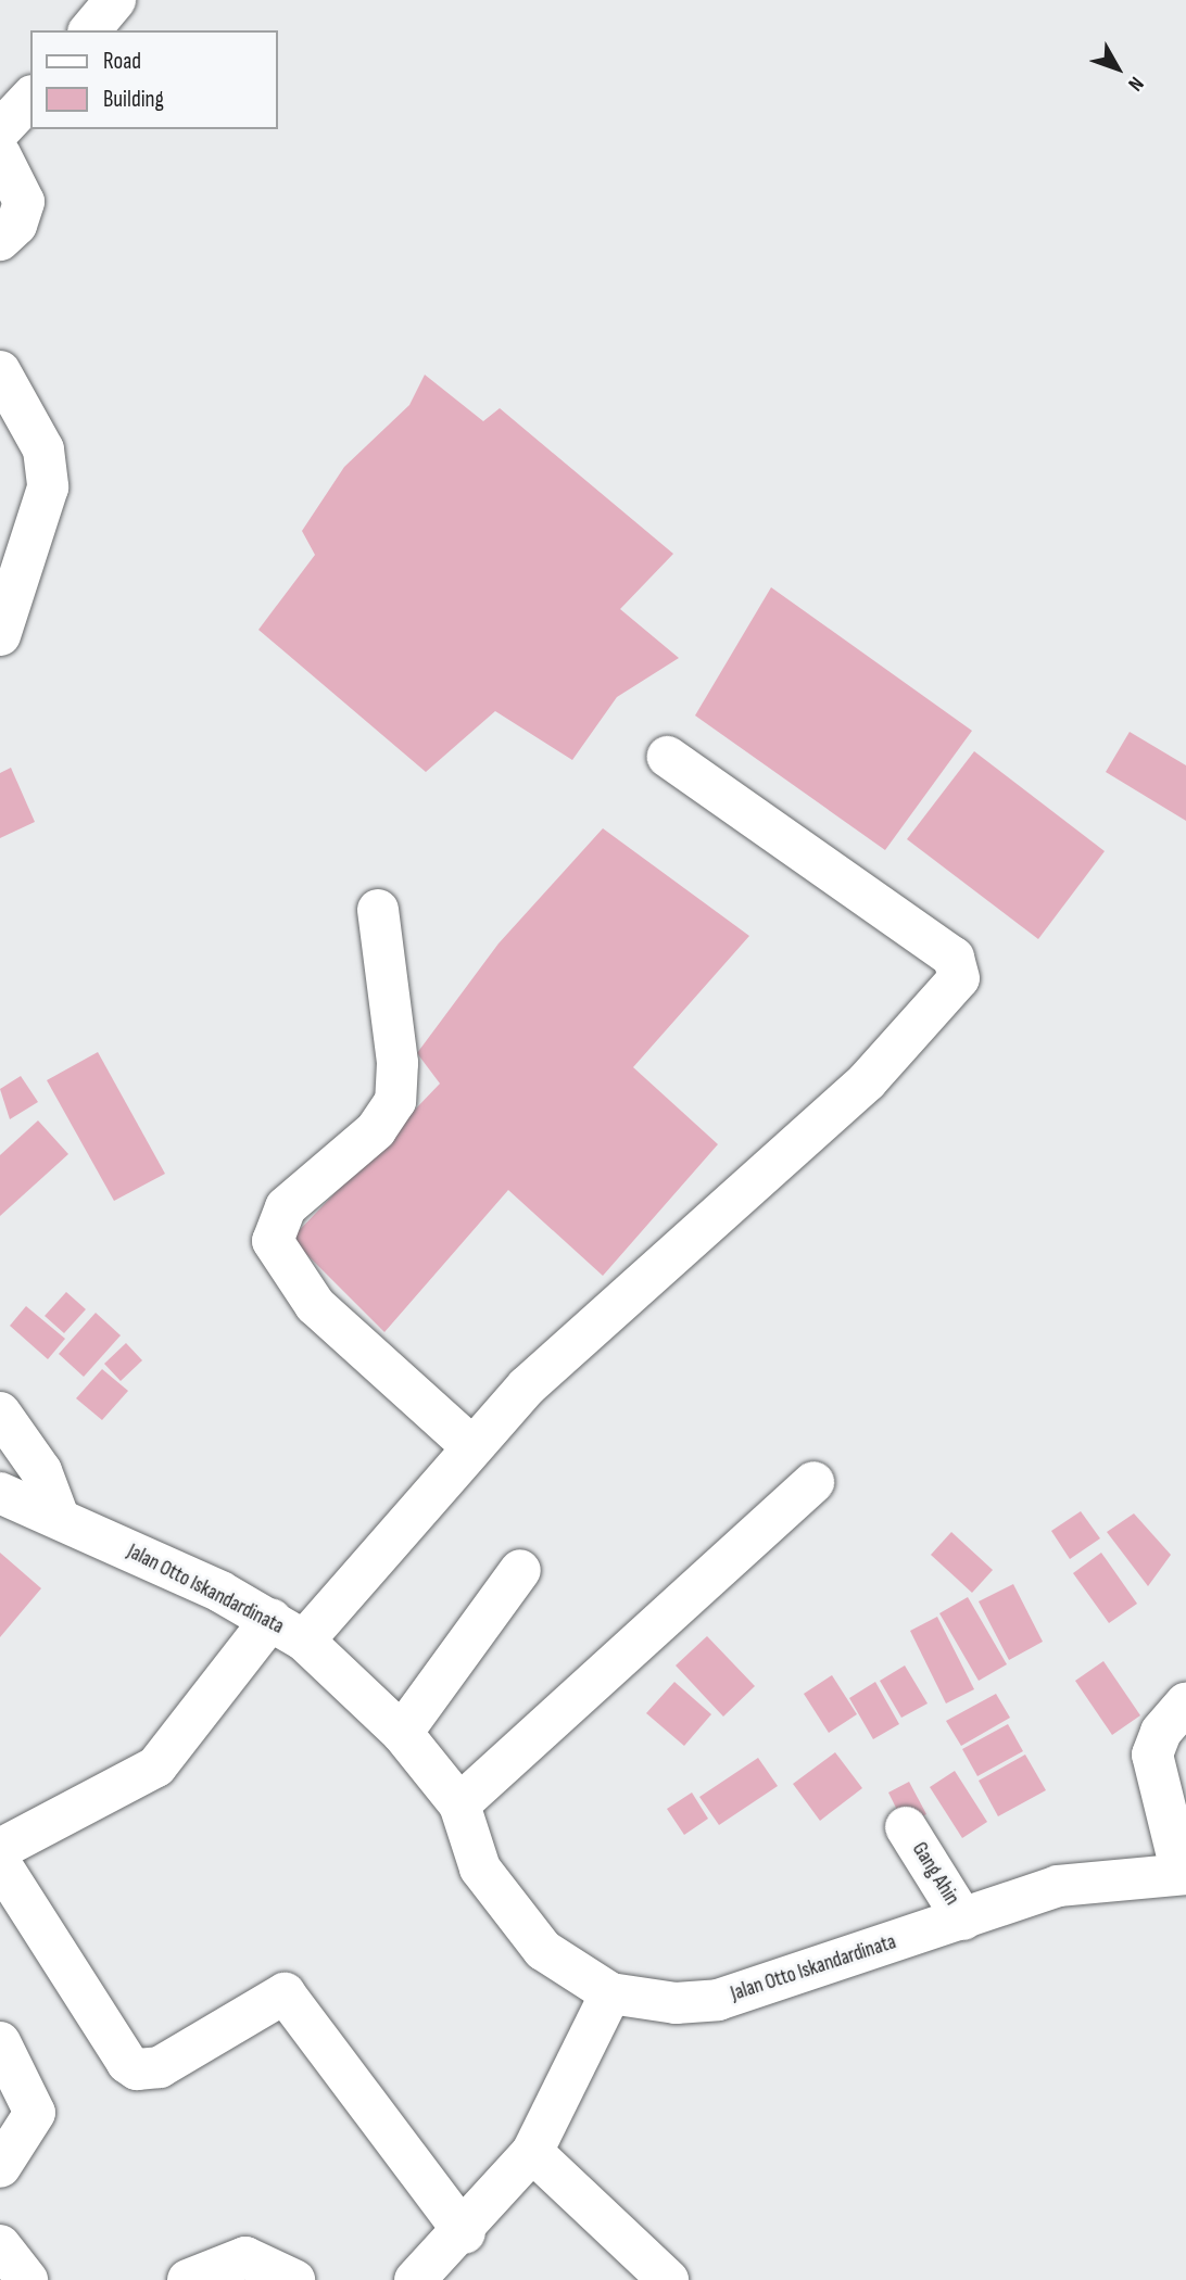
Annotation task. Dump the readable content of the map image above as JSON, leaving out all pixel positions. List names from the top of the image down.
{
  "streets": {
    "street": ["Jalan Otto Iskandardinata", "Gang Ahin"]
  },
  "crossings": [
    ["Jalan Otto Iskandardinata", "Gang Ahin"]
  ],
  "legend": ["Road", "Building"],
  "north": "bottom right"
}
